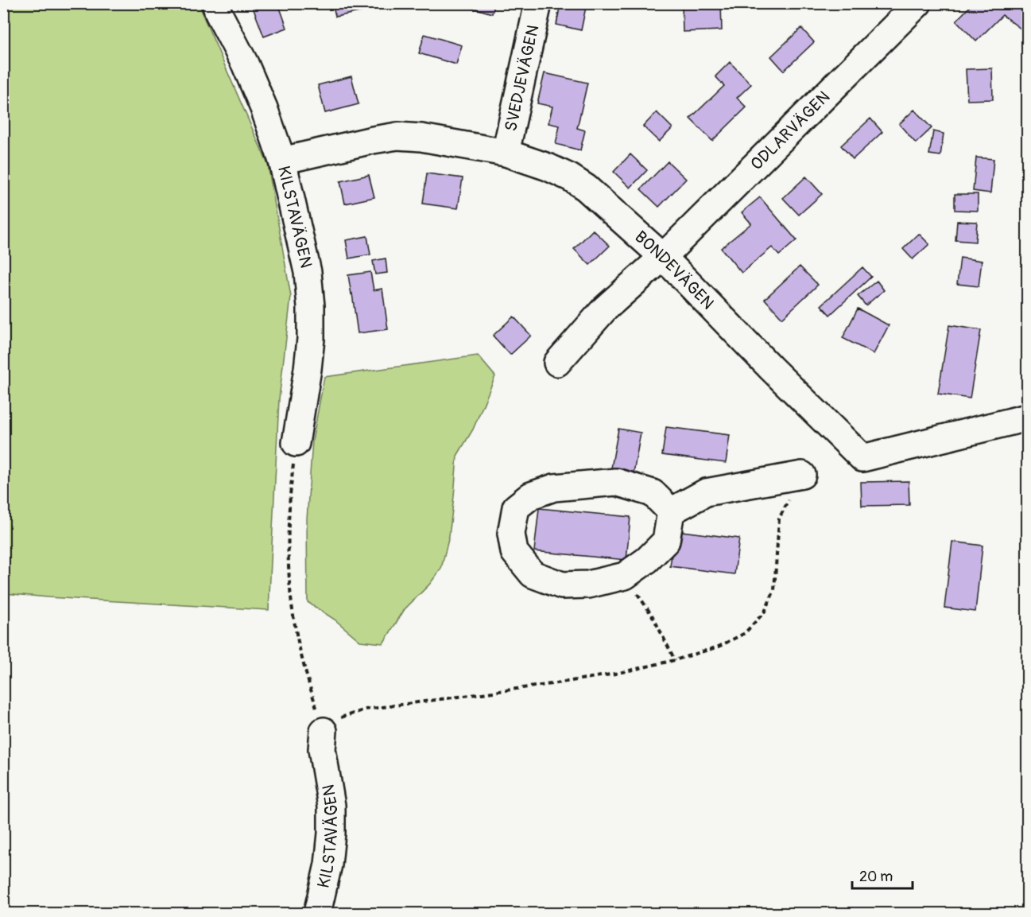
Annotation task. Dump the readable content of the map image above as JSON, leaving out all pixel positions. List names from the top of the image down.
{
  "streets": {
    "street": [
      "SVEDJEVÄGEN",
      "ODLARVÄGEN",
      "KILSTAVÄGEN",
      "BONDEVÄGEN"
    ]
  },
  "crossings": [
    ["SVEDJEVÄGEN", "BONDEVÄGEN"],
    ["ODLARVÄGEN", "BONDEVÄGEN"],
    ["KILSTAVÄGEN", "BONDEVÄGEN"]
  ],
  "scale_bar": "20 m"
}
